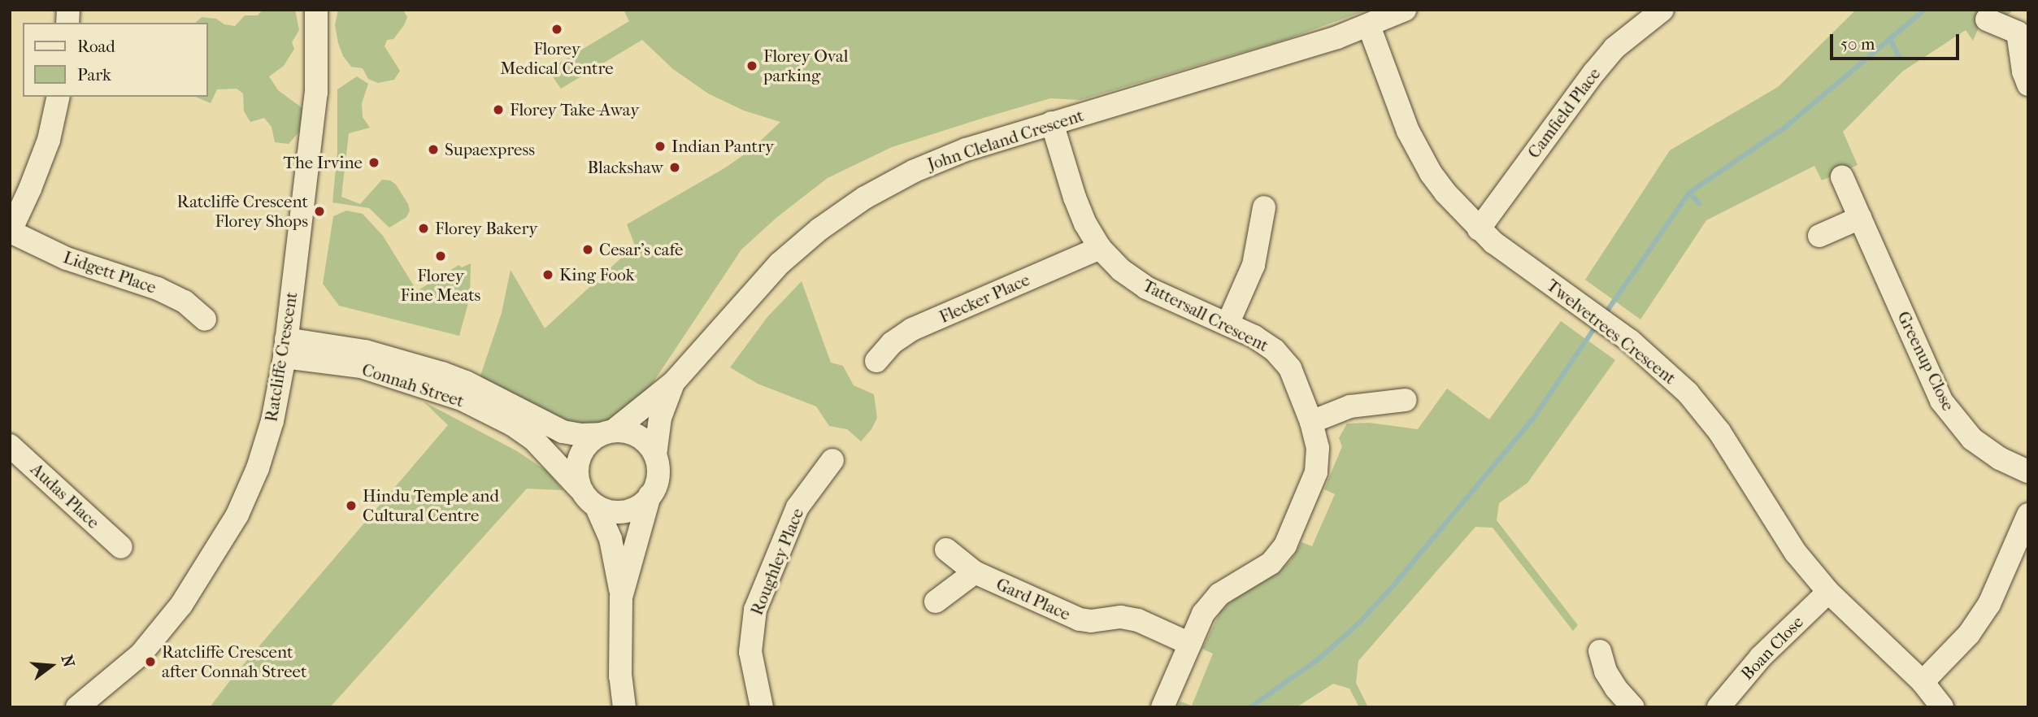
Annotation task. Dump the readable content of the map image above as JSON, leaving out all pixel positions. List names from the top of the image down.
{
  "streets": {
    "street": [
      "Camfield Place",
      "John Cleland Crescent",
      "Lidgett Place",
      "Flecker Place",
      "Tattersall Crescent",
      "Twelvetrees Crescent",
      "Ratcliffe Crescent",
      "Greenup Close",
      "Connah Street",
      "Audas Place",
      "Roughley Place",
      "Gard Place",
      "Boan Close"
    ]
  },
  "crossings": [
    ["Camfield Place", "Twelvetrees Crescent"],
    ["John Cleland Crescent", "Tattersall Crescent"],
    ["John Cleland Crescent", "Twelvetrees Crescent"],
    ["John Cleland Crescent", "Connah Street"],
    ["Flecker Place", "Tattersall Crescent"],
    ["Tattersall Crescent", "Gard Place"],
    ["Twelvetrees Crescent", "Boan Close"],
    ["Ratcliffe Crescent", "Connah Street"]
  ],
  "places": [
    "Florey Medical Centre",
    "Florey Oval parking",
    "Florey Take-Away",
    "Indian Pantry",
    "Supaexpress",
    "The Irvine",
    "Blackshaw",
    "Ratcliffe Crescent Florey Shops",
    "Florey Bakery",
    "Cesar's cafe",
    "Florey Fine Meats",
    "King Fook",
    "Hindu Temple and Cultural Centre",
    "Ratcliffe Crescent after Connah Street"
  ],
  "legend": ["Road", "Park"],
  "scale_bar": "50 m",
  "north": "right"
}
